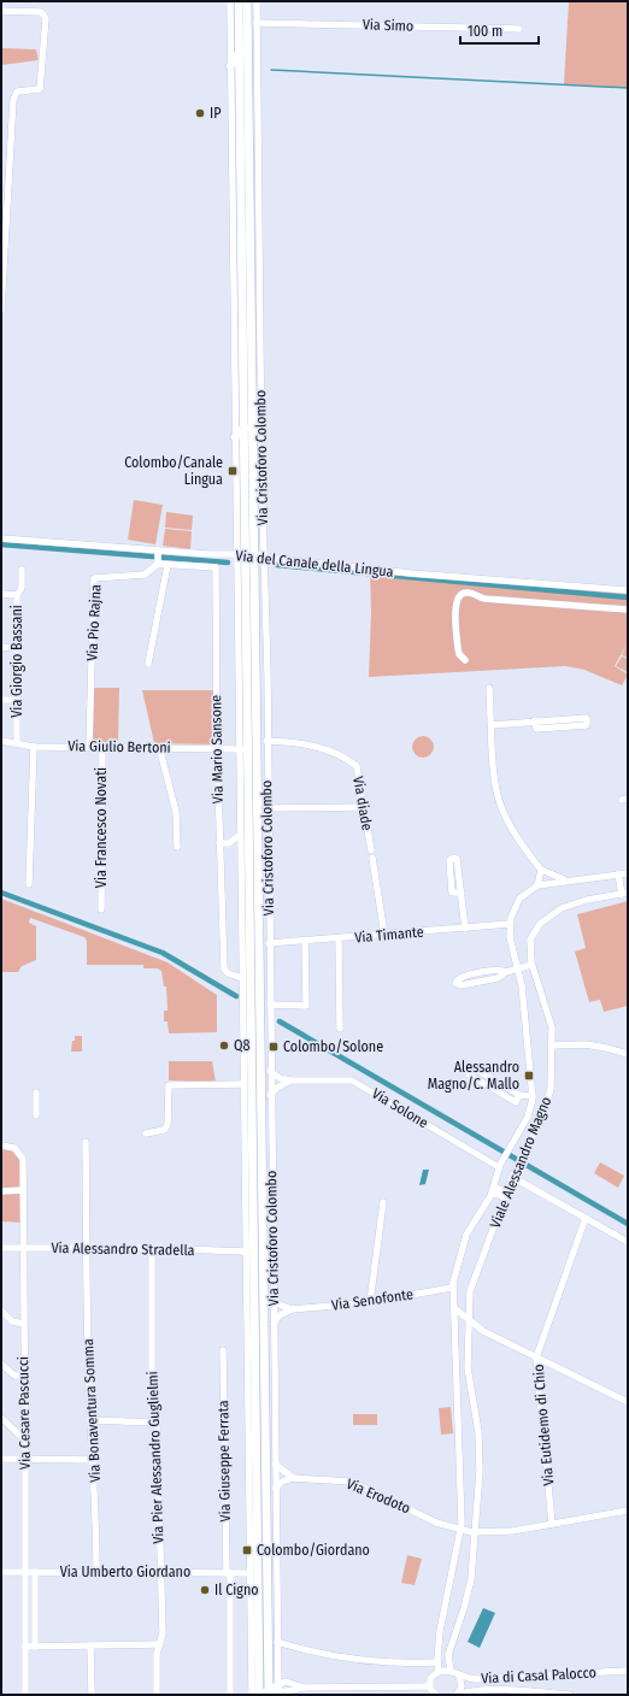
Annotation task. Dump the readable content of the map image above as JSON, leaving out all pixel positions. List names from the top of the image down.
{
  "streets": {
    "main road": ["Via Cristoforo Colombo"],
    "street": [
      "Via Simo",
      "Via del Canale della Lingua",
      "Via Pio Rajna",
      "Via Giorgio Bassani",
      "Via Giulio Bertoni",
      "Via Mario Sansone",
      "Via diade",
      "Via Francesco Novati",
      "Via Timante",
      "Via Solone",
      "Viale Alessandro Magno",
      "Via Alessandro Stradella",
      "Via Senofonte",
      "Via Bonaventura Somma",
      "Via Cesare Pascucci",
      "Via Eutidemo di Chio",
      "Via Pier Alessandro Guglielmi",
      "Via Giuseppe Ferrata",
      "Via Erodoto",
      "Via Umberto Giordano",
      "Via di Casal Palocco"
    ]
  },
  "crossings": [
    ["Via Simo", "Via Cristoforo Colombo"],
    ["Via Cristoforo Colombo", "Via del Canale della Lingua"],
    ["Via Cristoforo Colombo", "Via Giulio Bertoni"],
    ["Via Cristoforo Colombo", "Via Mario Sansone"],
    ["Via Cristoforo Colombo", "Via diade"],
    ["Via Cristoforo Colombo", "Via Timante"],
    ["Via Cristoforo Colombo", "Via Alessandro Stradella"],
    ["Via Cristoforo Colombo", "Via Umberto Giordano"],
    ["Via Pio Rajna", "Via Giulio Bertoni"],
    ["Via Pio Rajna", "Via Mario Sansone"],
    ["Via Giorgio Bassani", "Via Giulio Bertoni"],
    ["Via Giulio Bertoni", "Via Mario Sansone"],
    ["Via Giulio Bertoni", "Via Francesco Novati"],
    ["Via diade", "Via Timante"],
    ["Via Timante", "Viale Alessandro Magno"],
    ["Via Solone", "Viale Alessandro Magno"],
    ["Viale Alessandro Magno", "Via Senofonte"],
    ["Viale Alessandro Magno", "Via Erodoto"],
    ["Via Alessandro Stradella", "Via Bonaventura Somma"],
    ["Via Alessandro Stradella", "Via Cesare Pascucci"],
    ["Via Alessandro Stradella", "Via Pier Alessandro Guglielmi"],
    ["Via Bonaventura Somma", "Via Umberto Giordano"],
    ["Via Cesare Pascucci", "Via Umberto Giordano"],
    ["Via Pier Alessandro Guglielmi", "Via Umberto Giordano"],
    ["Via Giuseppe Ferrata", "Via Umberto Giordano"]
  ],
  "places": {
    "other": ["IP", "Q8", "Il Cigno"],
    "transit": [
      "Colombo/Canale Lingua",
      "Colombo/Solone",
      "Alessandro Magno/C. Mallo",
      "Colombo/Giordano"
    ]
  },
  "scale_bar": "100 m"
}
